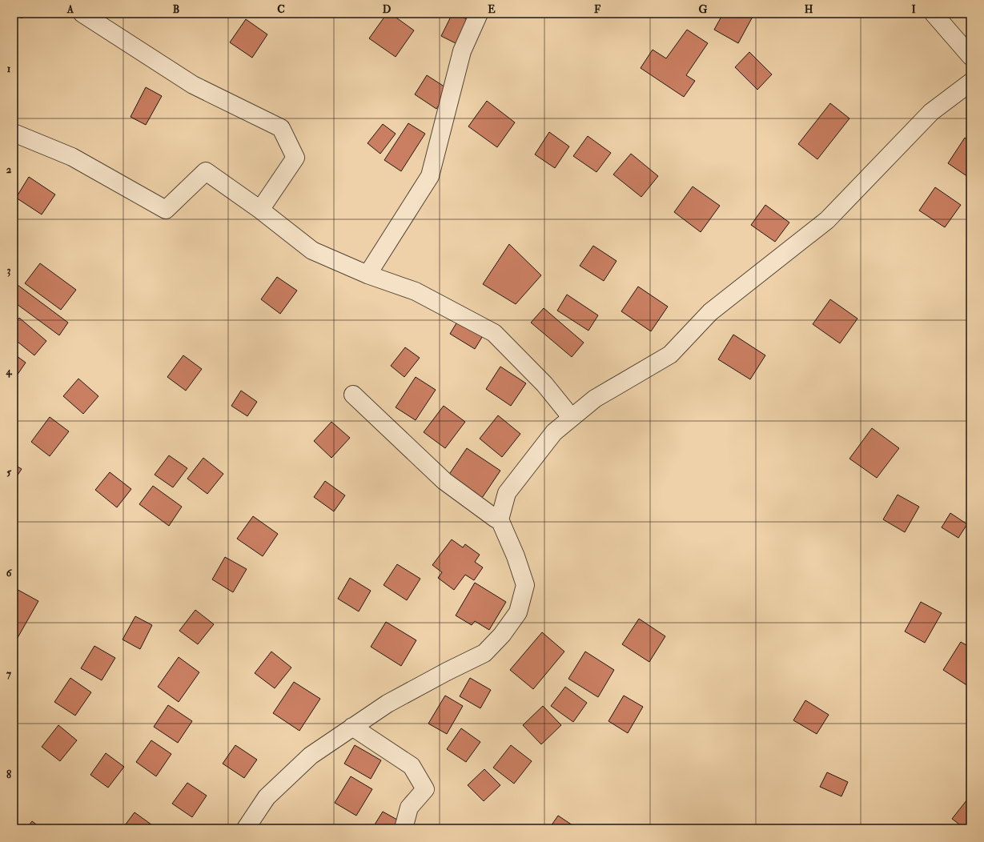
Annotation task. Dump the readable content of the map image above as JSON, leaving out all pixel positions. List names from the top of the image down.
{
  "grid": {
    "columns": [
      "A",
      "B",
      "C",
      "D",
      "E",
      "F",
      "G",
      "H",
      "I"
    ],
    "rows": [
      "1",
      "2",
      "3",
      "4",
      "5",
      "6",
      "7",
      "8"
    ]
  }
}
